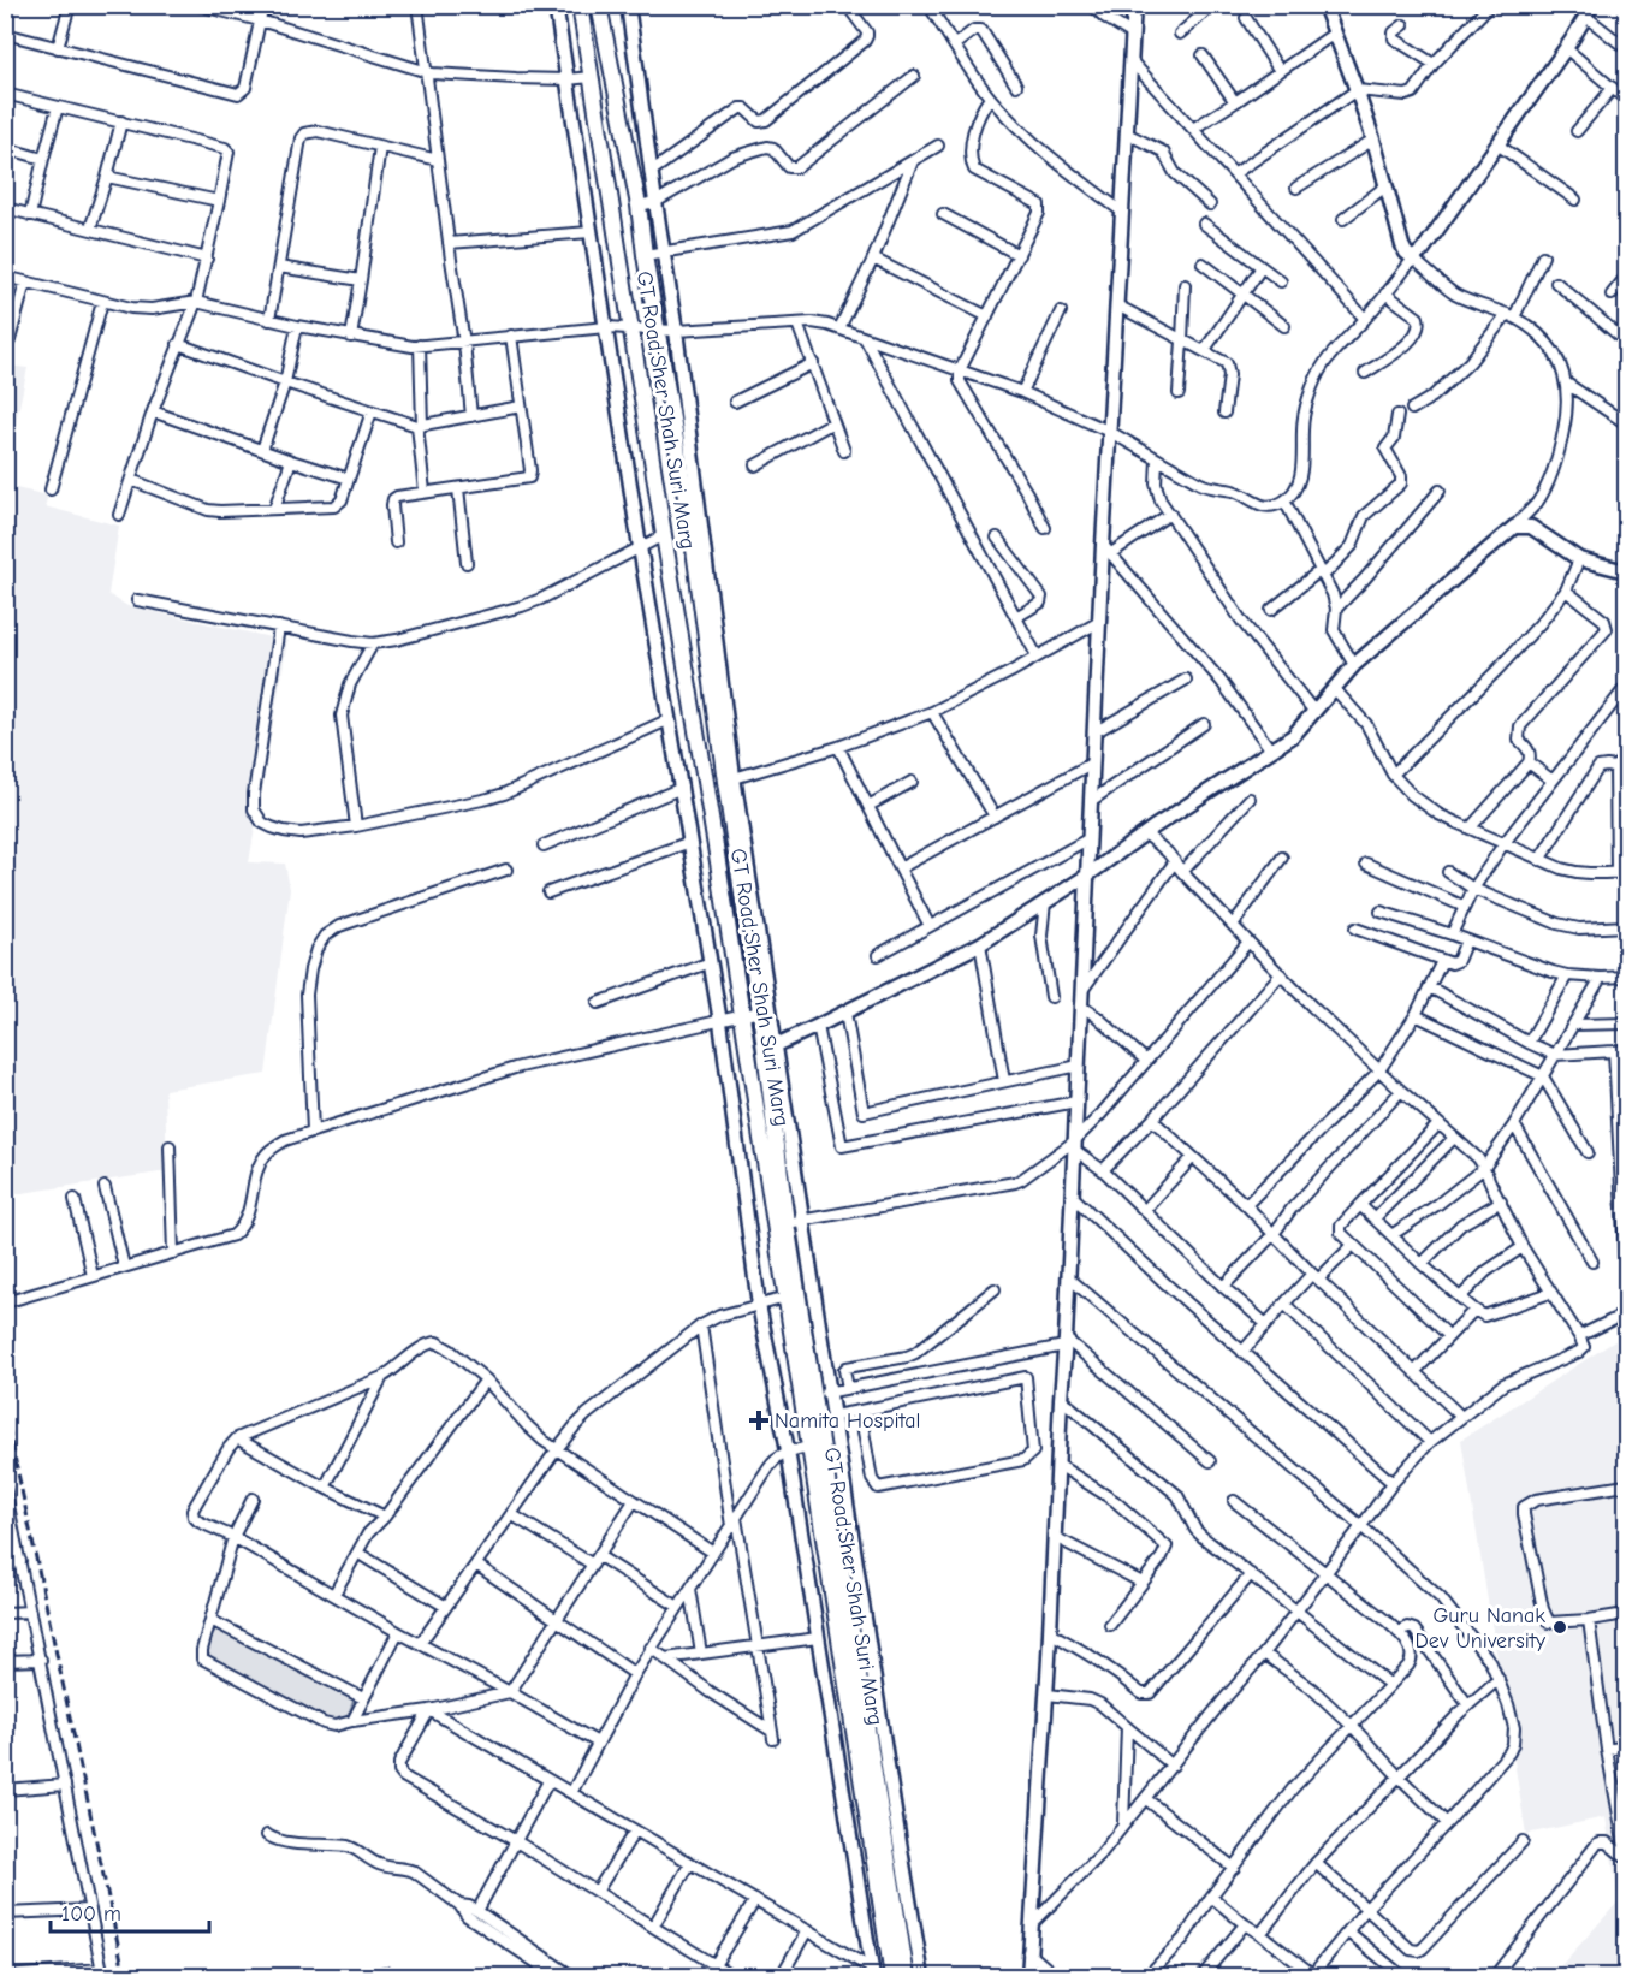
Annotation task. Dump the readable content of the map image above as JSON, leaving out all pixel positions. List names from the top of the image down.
{
  "streets": {
    "main road": ["GT Road;Sher Shah Suri Marg"]
  },
  "places": {
    "health": ["Namita Hospital"],
    "other": ["Guru Nanak Dev University"]
  },
  "scale_bar": "100 m"
}
